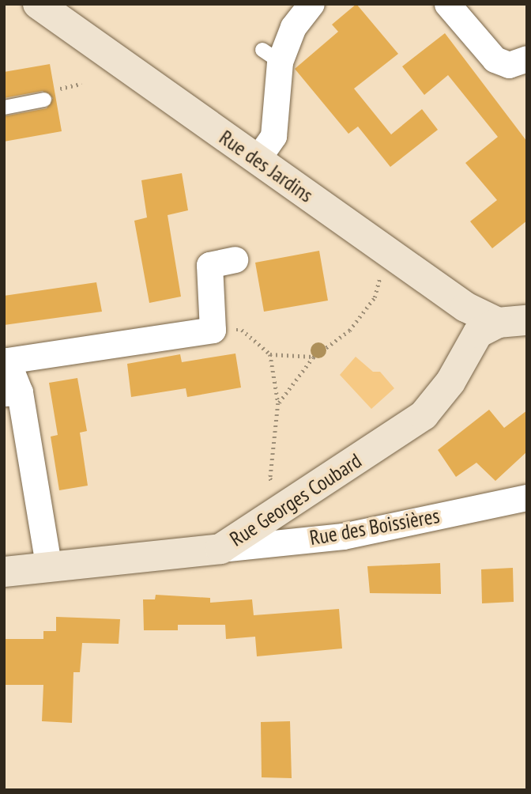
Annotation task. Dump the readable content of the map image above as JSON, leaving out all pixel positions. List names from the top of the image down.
{
  "streets": {
    "street": ["Rue des Jardins", "Rue Georges Coubard", "Rue des Boissières"]
  },
  "crossings": [
    ["Rue des Jardins", "Rue Georges Coubard"],
    ["Rue Georges Coubard", "Rue des Boissières"]
  ]
}
